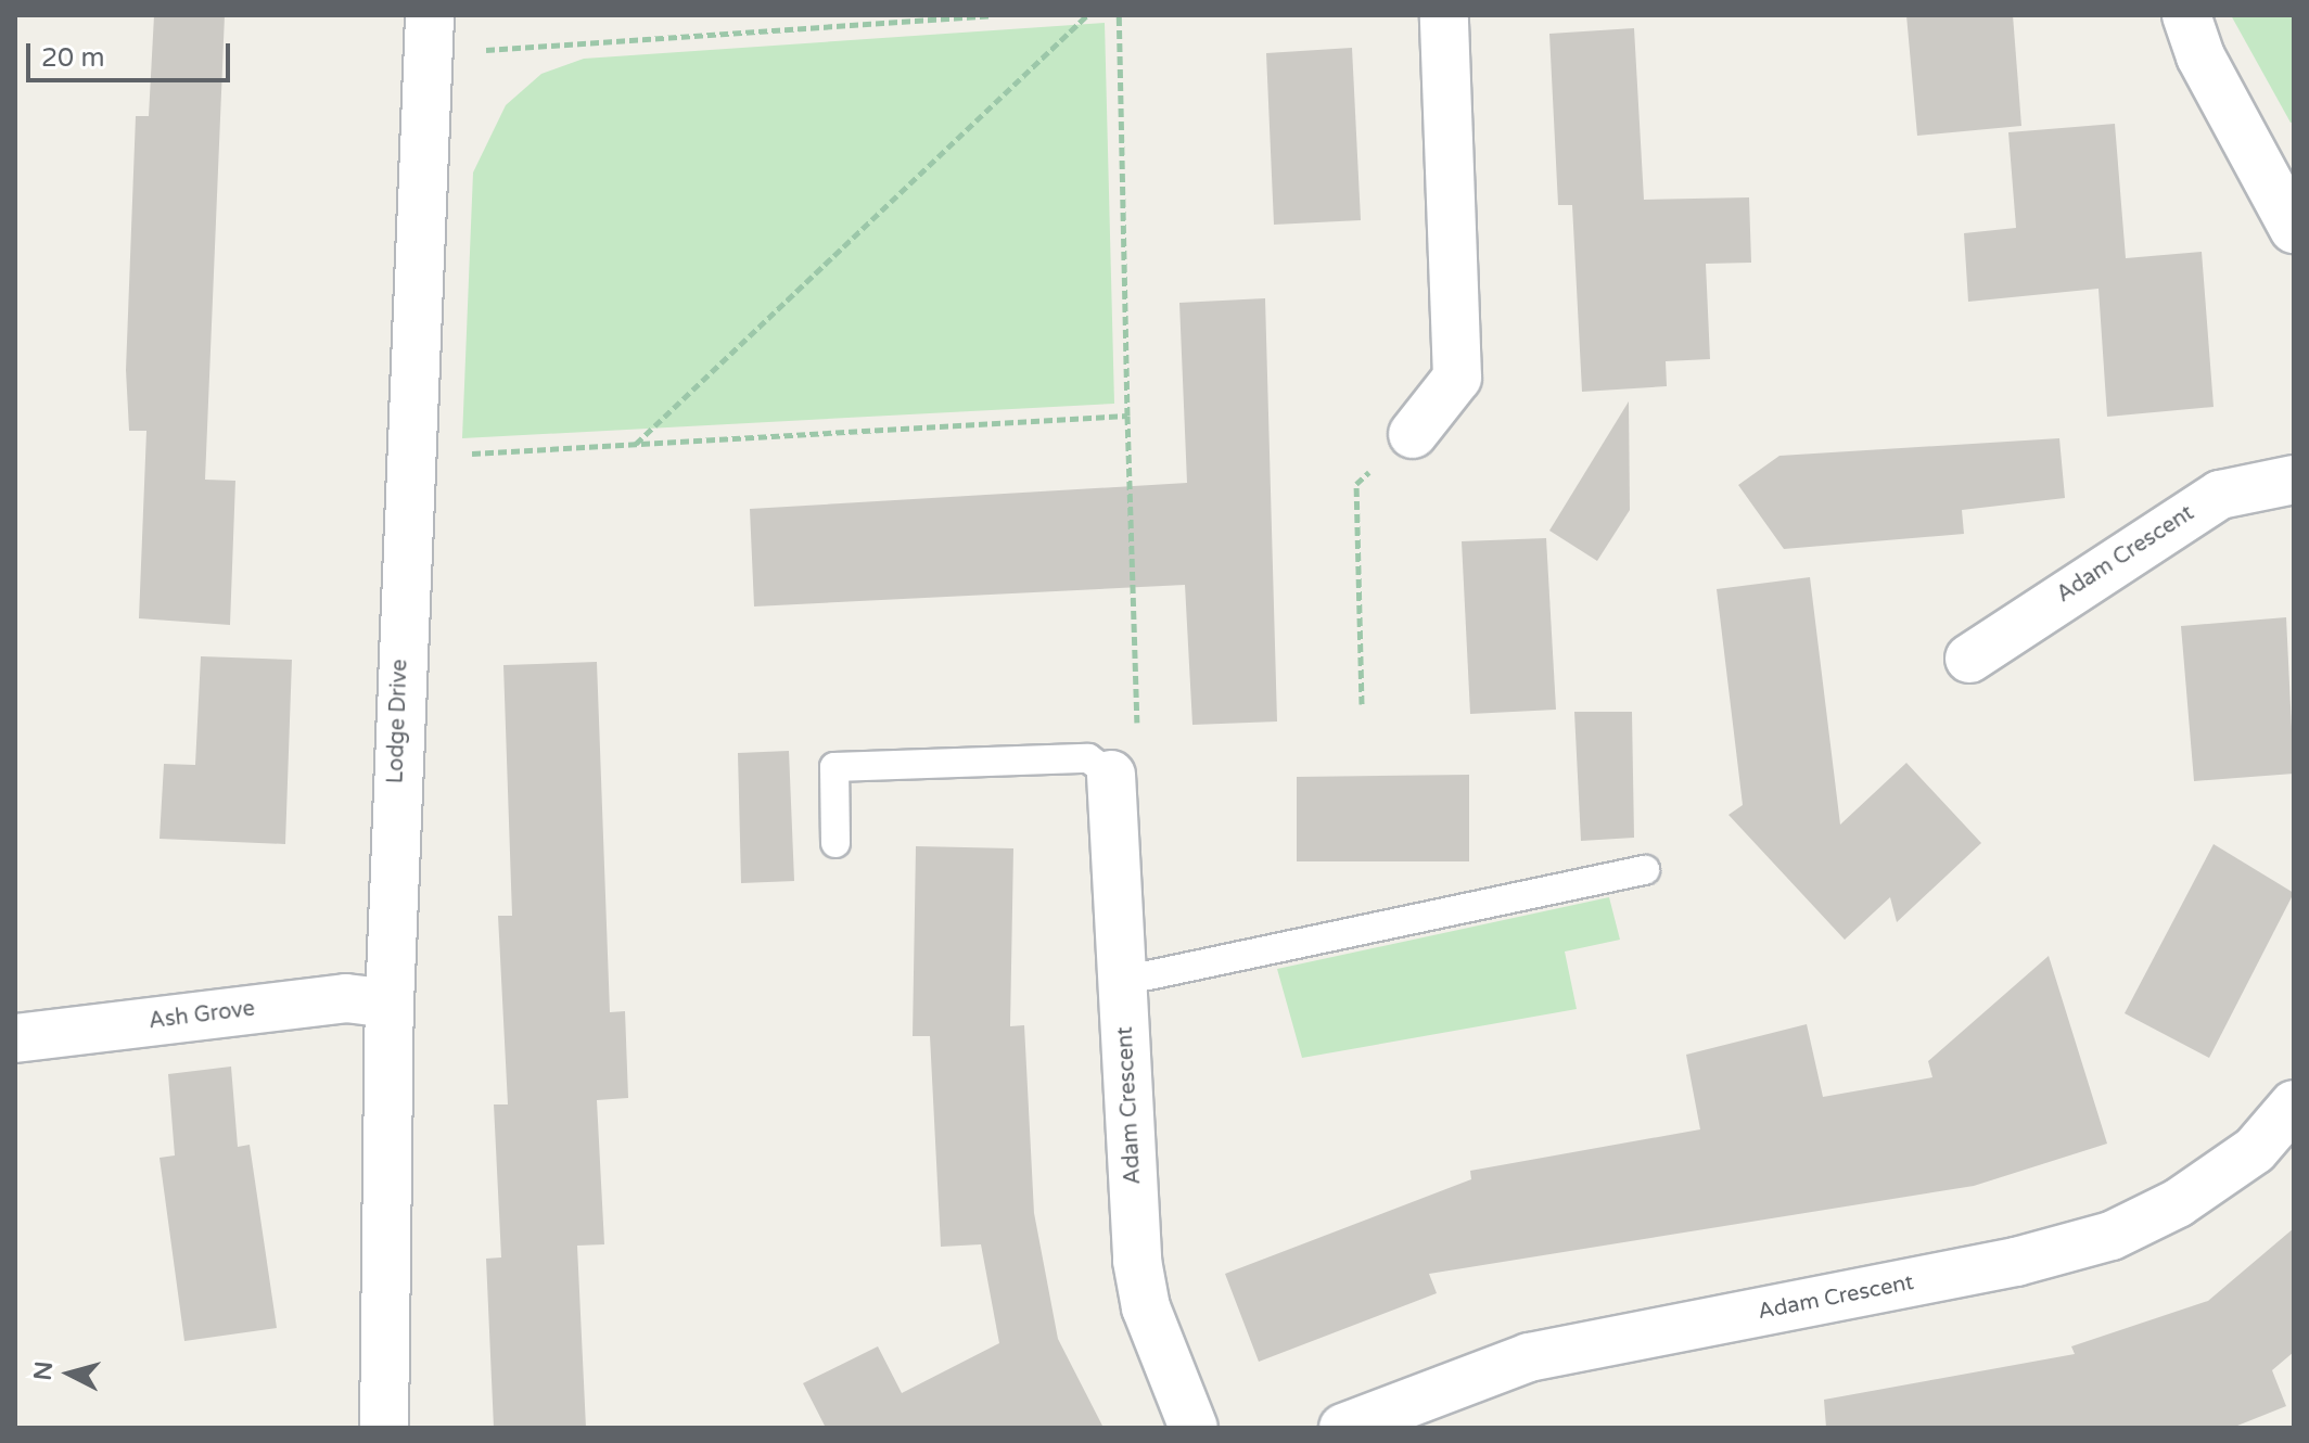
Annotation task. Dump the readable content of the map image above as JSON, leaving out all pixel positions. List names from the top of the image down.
{
  "streets": {
    "street": ["Adam Crescent", "Lodge Drive", "Ash Grove"]
  },
  "crossings": [
    ["Lodge Drive", "Ash Grove"]
  ],
  "scale_bar": "20 m",
  "north": "left"
}
